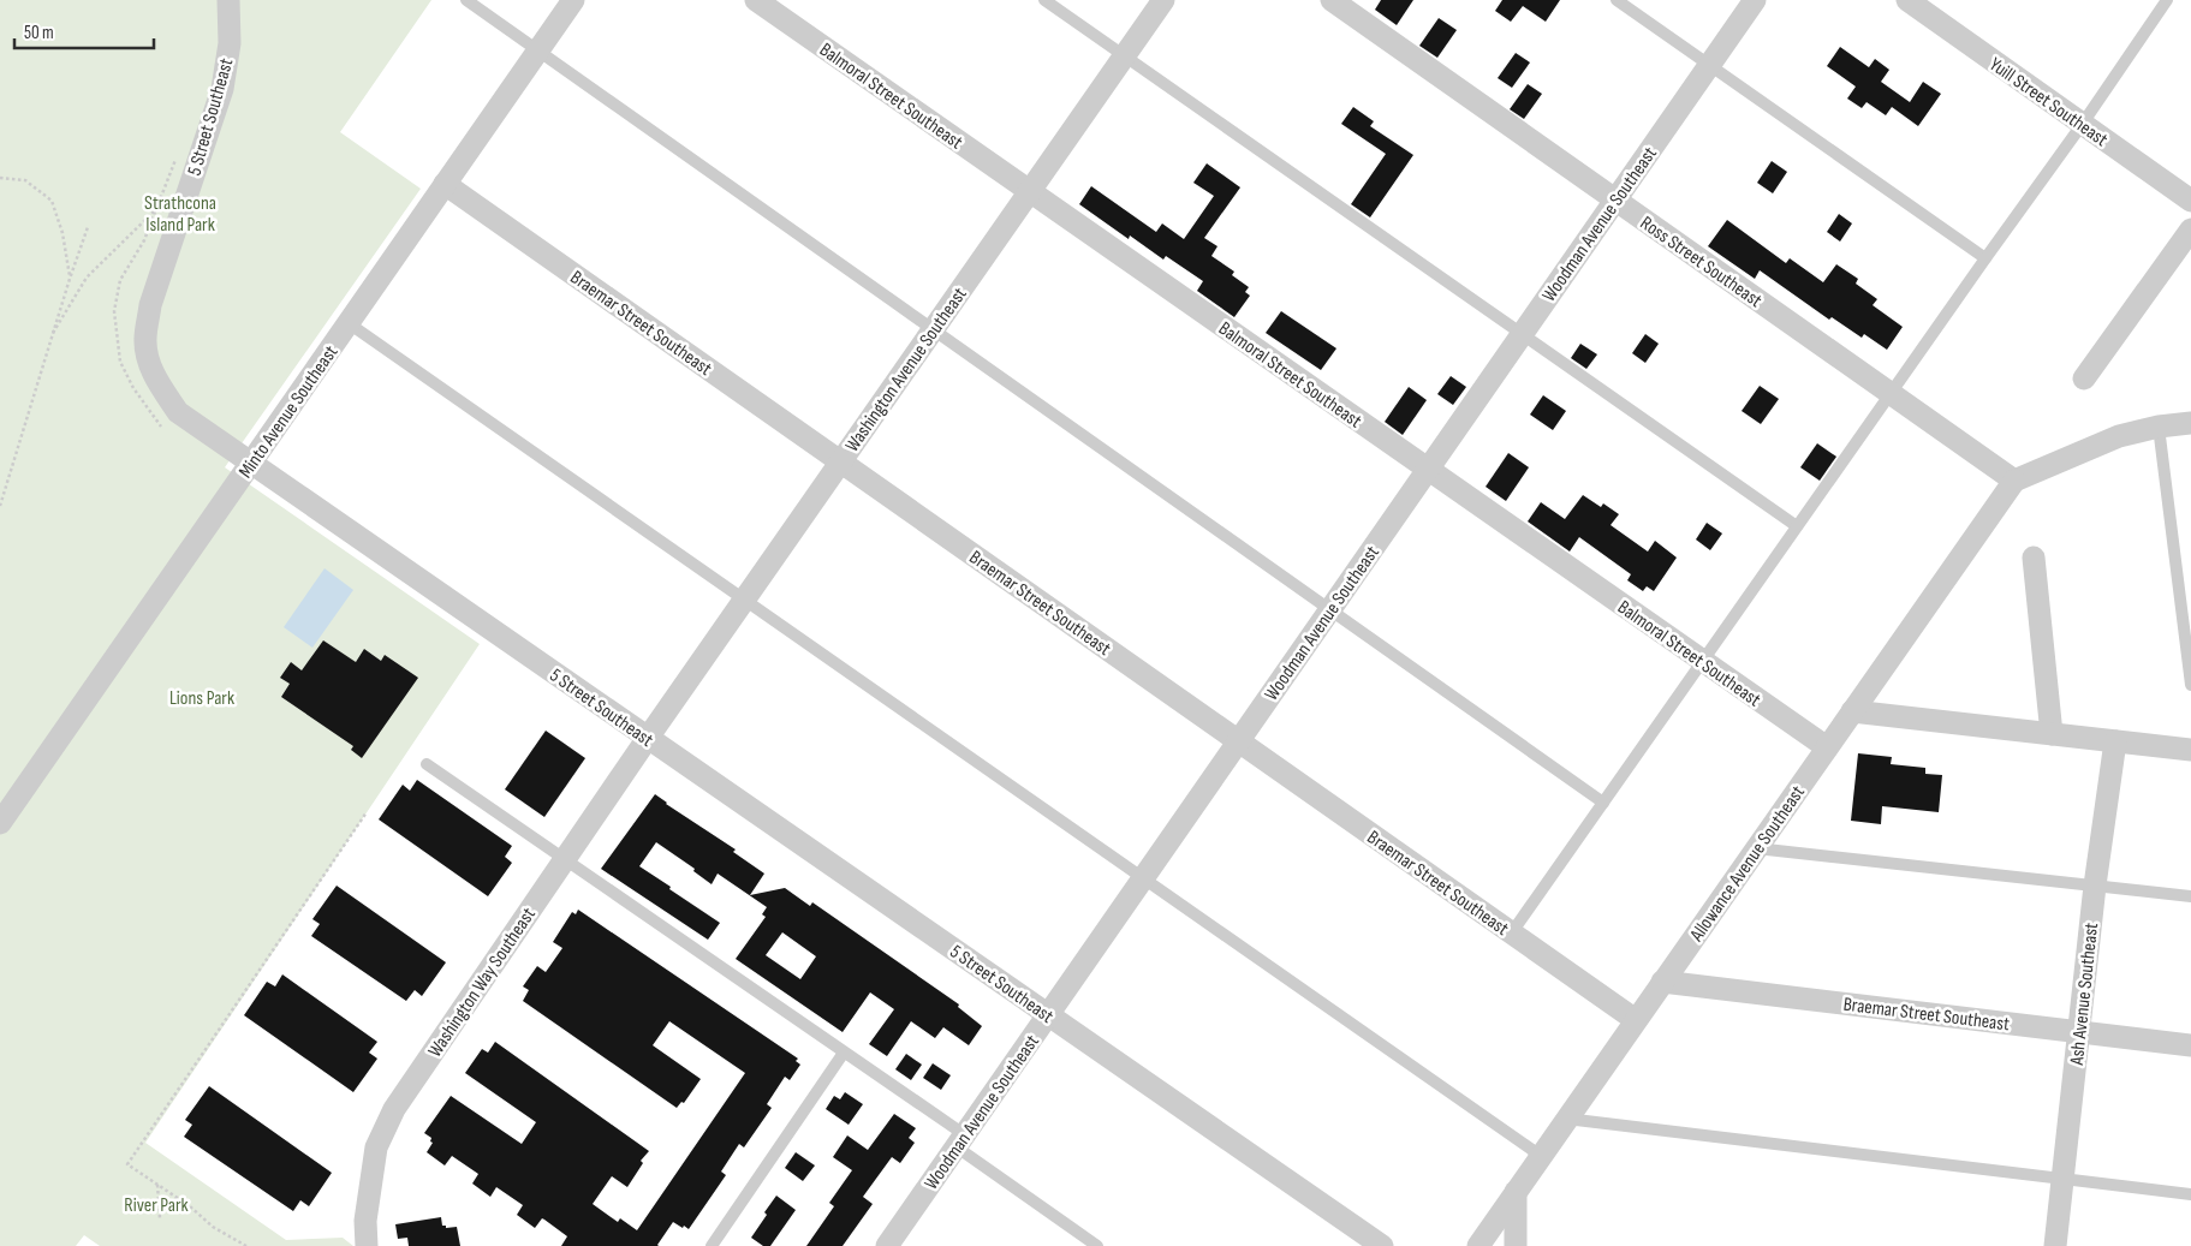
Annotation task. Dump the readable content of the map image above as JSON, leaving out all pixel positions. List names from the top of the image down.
{
  "streets": {
    "street": [
      "Balmoral Street Southeast",
      "Yuill Street Southeast",
      "5 Street Southeast",
      "Woodman Avenue Southeast",
      "Ross Street Southeast",
      "Braemar Street Southeast",
      "Washington Avenue Southeast",
      "Minto Avenue Southeast",
      "Allowance Avenue Southeast",
      "Washington Way Southeast",
      "Ash Avenue Southeast"
    ]
  },
  "crossings": [
    ["Balmoral Street Southeast", "Woodman Avenue Southeast"],
    ["Balmoral Street Southeast", "Washington Avenue Southeast"],
    ["Balmoral Street Southeast", "Allowance Avenue Southeast"],
    ["5 Street Southeast", "Woodman Avenue Southeast"],
    ["5 Street Southeast", "Washington Avenue Southeast"],
    ["5 Street Southeast", "Minto Avenue Southeast"],
    ["5 Street Southeast", "Washington Way Southeast"],
    ["Woodman Avenue Southeast", "Ross Street Southeast"],
    ["Woodman Avenue Southeast", "Braemar Street Southeast"],
    ["Ross Street Southeast", "Allowance Avenue Southeast"],
    ["Braemar Street Southeast", "Washington Avenue Southeast"],
    ["Braemar Street Southeast", "Minto Avenue Southeast"],
    ["Braemar Street Southeast", "Allowance Avenue Southeast"],
    ["Braemar Street Southeast", "Ash Avenue Southeast"],
    ["Washington Avenue Southeast", "Washington Way Southeast"]
  ],
  "parks": ["Strathcona Island Park", "Lions Park", "River Park"],
  "scale_bar": "50 m"
}
